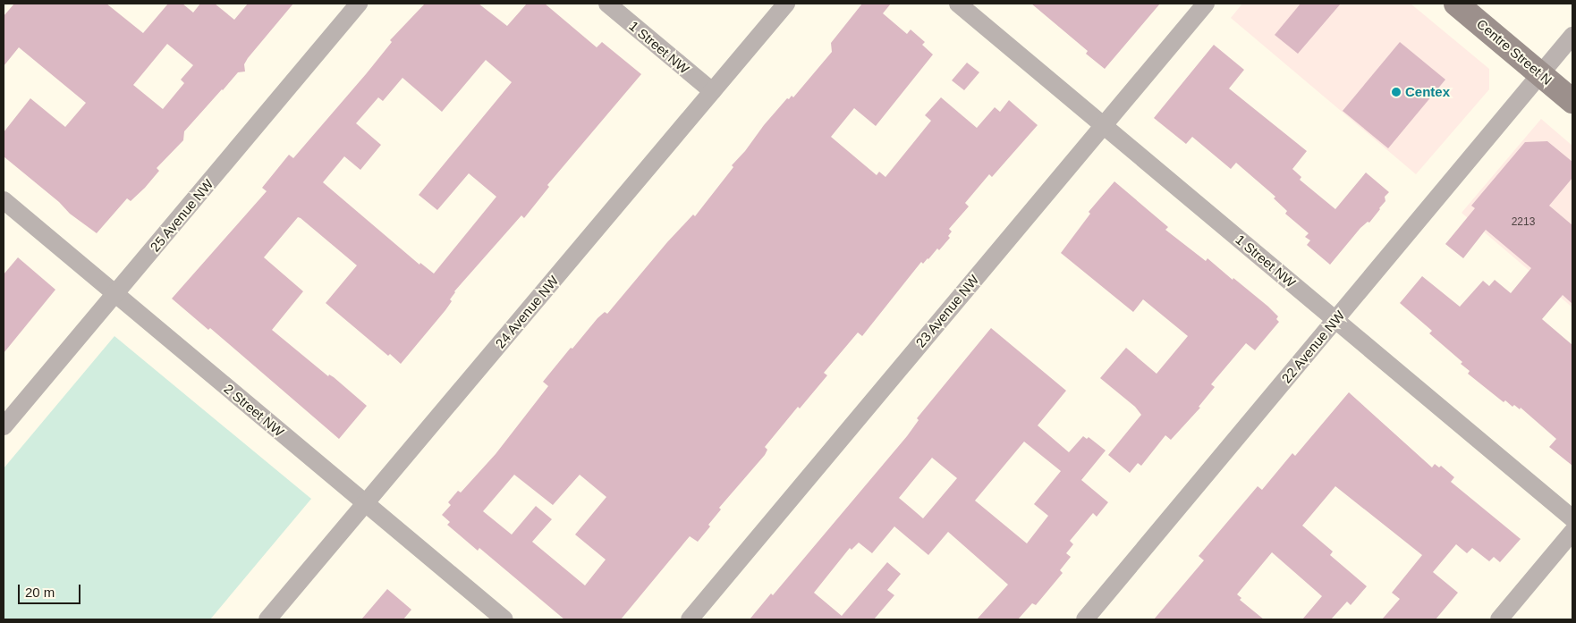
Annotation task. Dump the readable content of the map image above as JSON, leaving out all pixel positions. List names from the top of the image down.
{
  "streets": {
    "main road": ["Centre Street N"],
    "street": [
      "1 Street NW",
      "25 Avenue NW",
      "23 Avenue NW",
      "24 Avenue NW",
      "22 Avenue NW",
      "2 Street NW"
    ]
  },
  "crossings": [
    ["1 Street NW", "23 Avenue NW"],
    ["1 Street NW", "24 Avenue NW"],
    ["1 Street NW", "22 Avenue NW"],
    ["Centre Street N", "22 Avenue NW"],
    ["25 Avenue NW", "2 Street NW"],
    ["24 Avenue NW", "2 Street NW"]
  ],
  "places": ["Centex"],
  "house_numbers": ["2213"],
  "scale_bar": "20 m"
}
